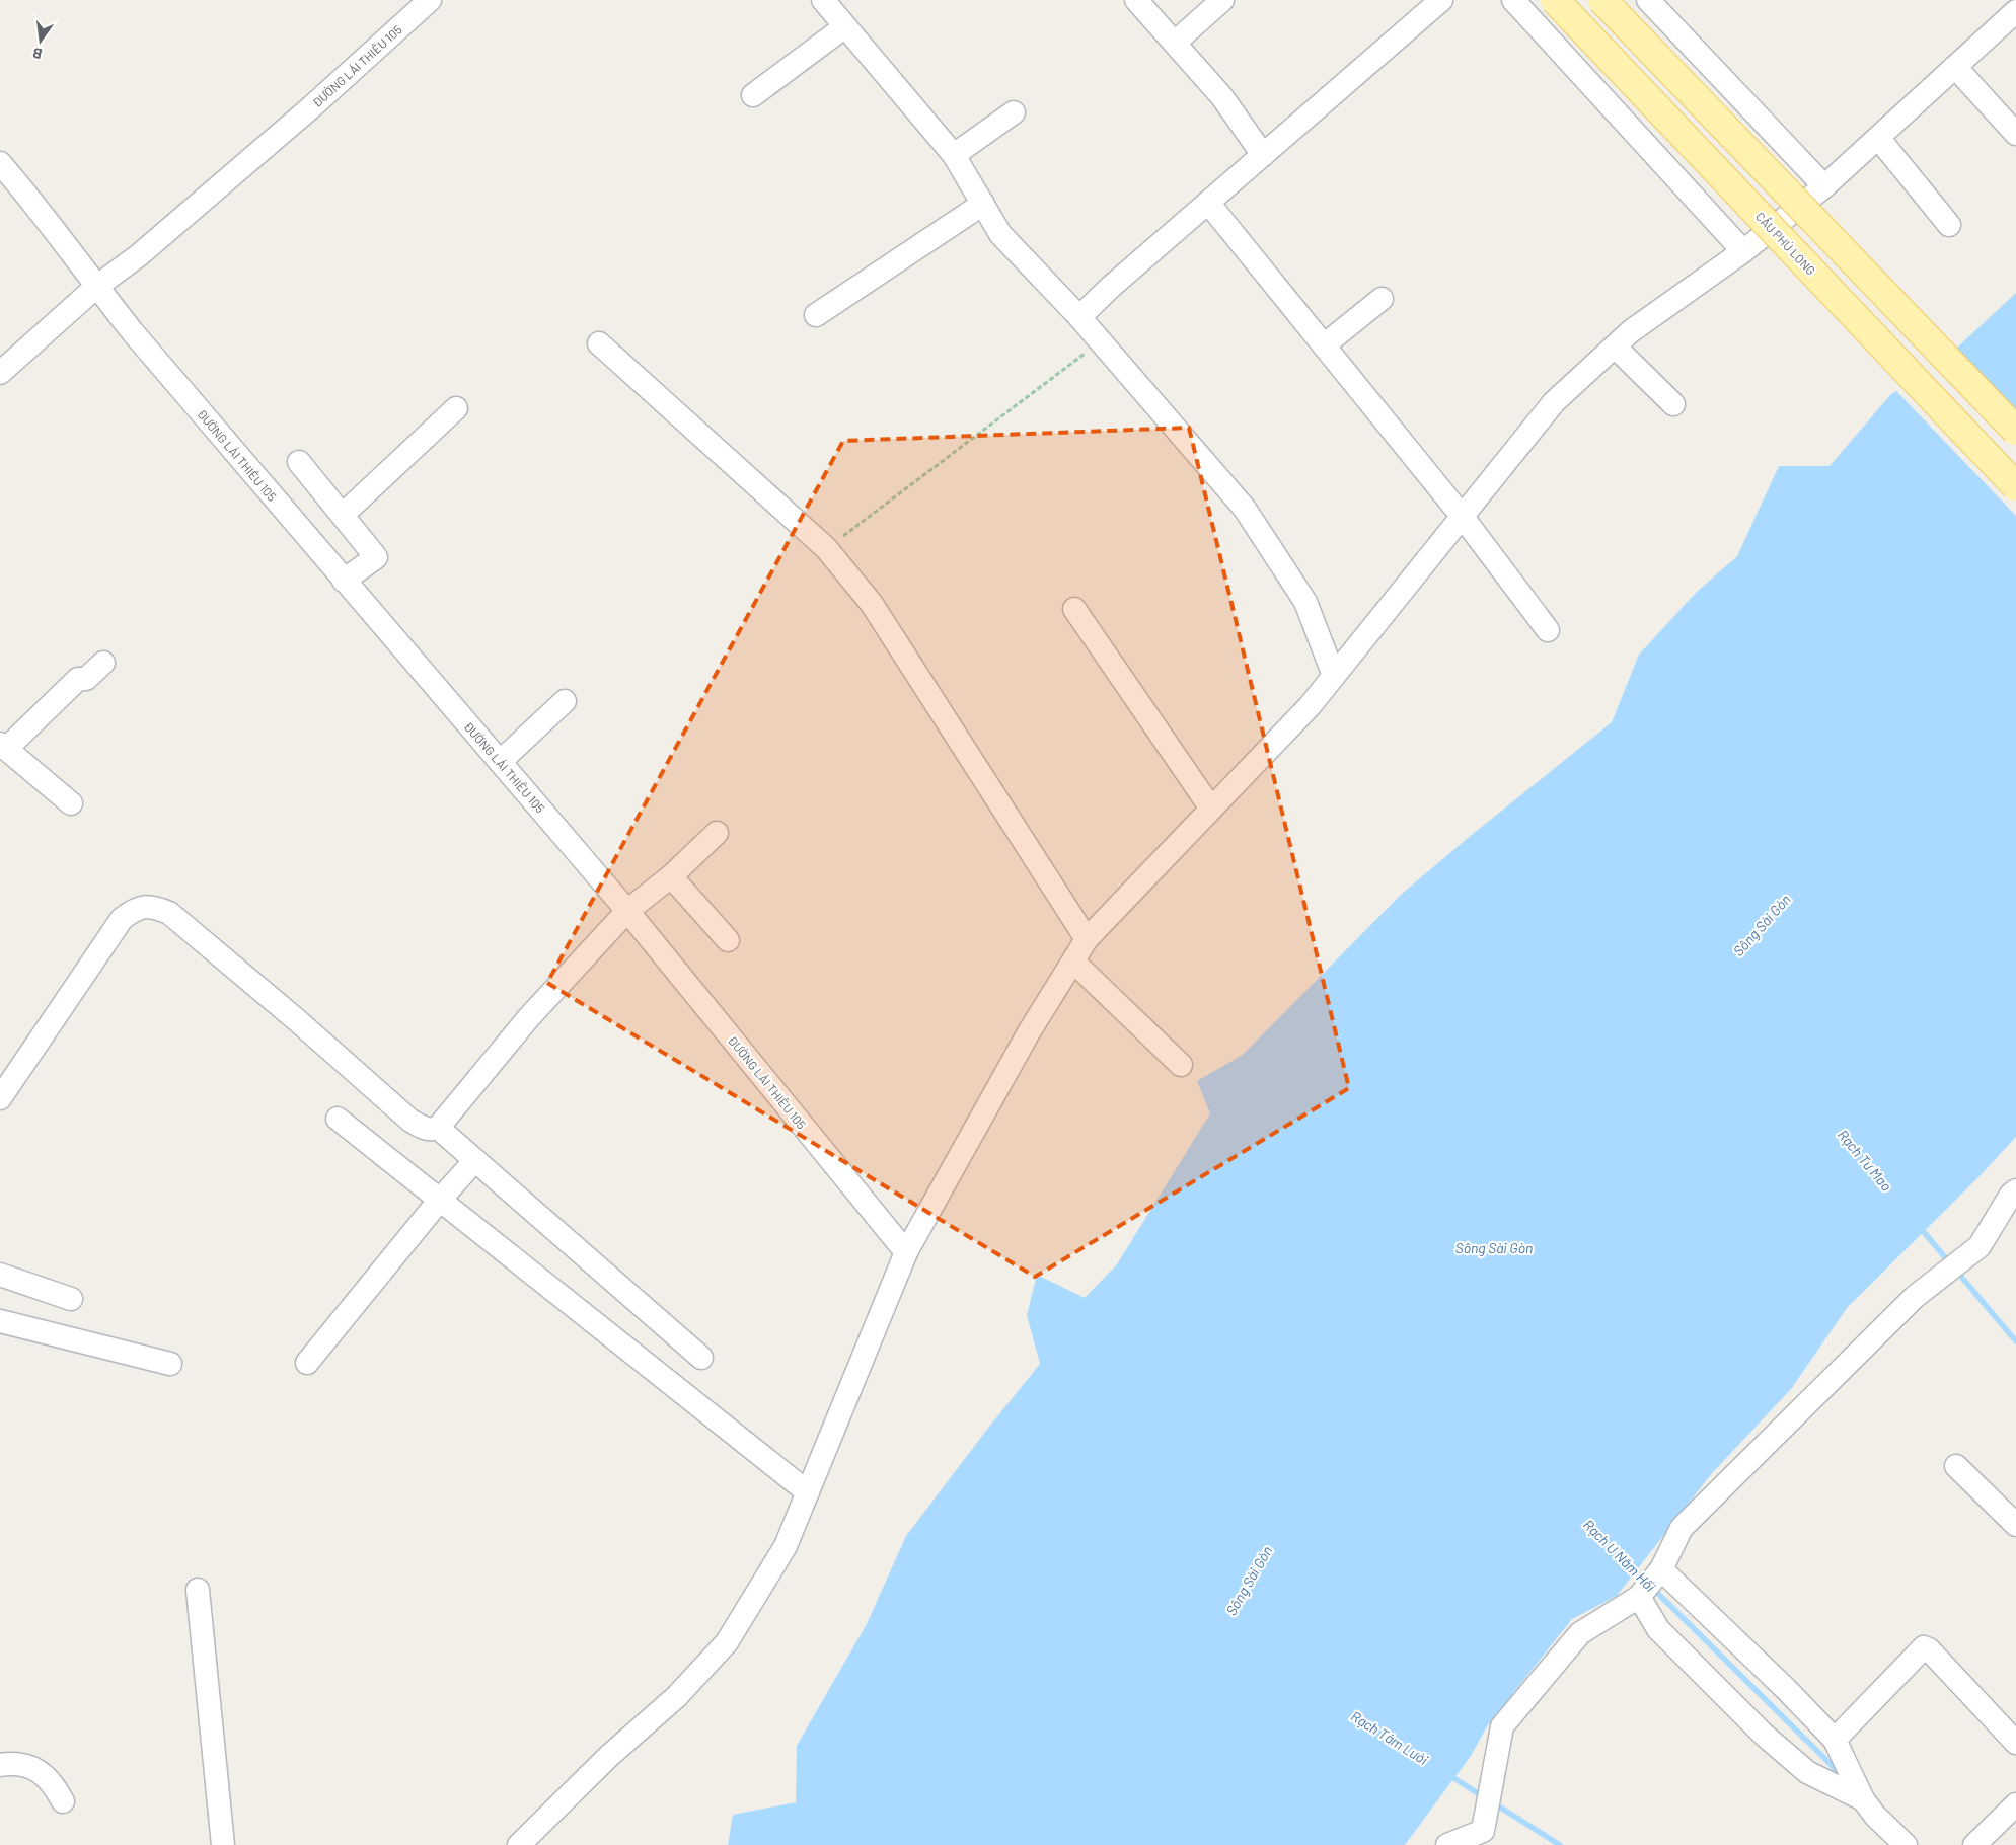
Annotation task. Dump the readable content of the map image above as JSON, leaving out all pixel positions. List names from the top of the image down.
{
  "streets": {
    "main road": ["CẦU PHÚ LONG"],
    "street": ["ĐƯỜNG LÁI THIÊU 105"]
  },
  "water": [
    "Sông Sài Gòn",
    "Rạch Tư Mao",
    "Rạch U Năm Hối",
    "Rạch Tám Lưới"
  ],
  "north": "bottom"
}
